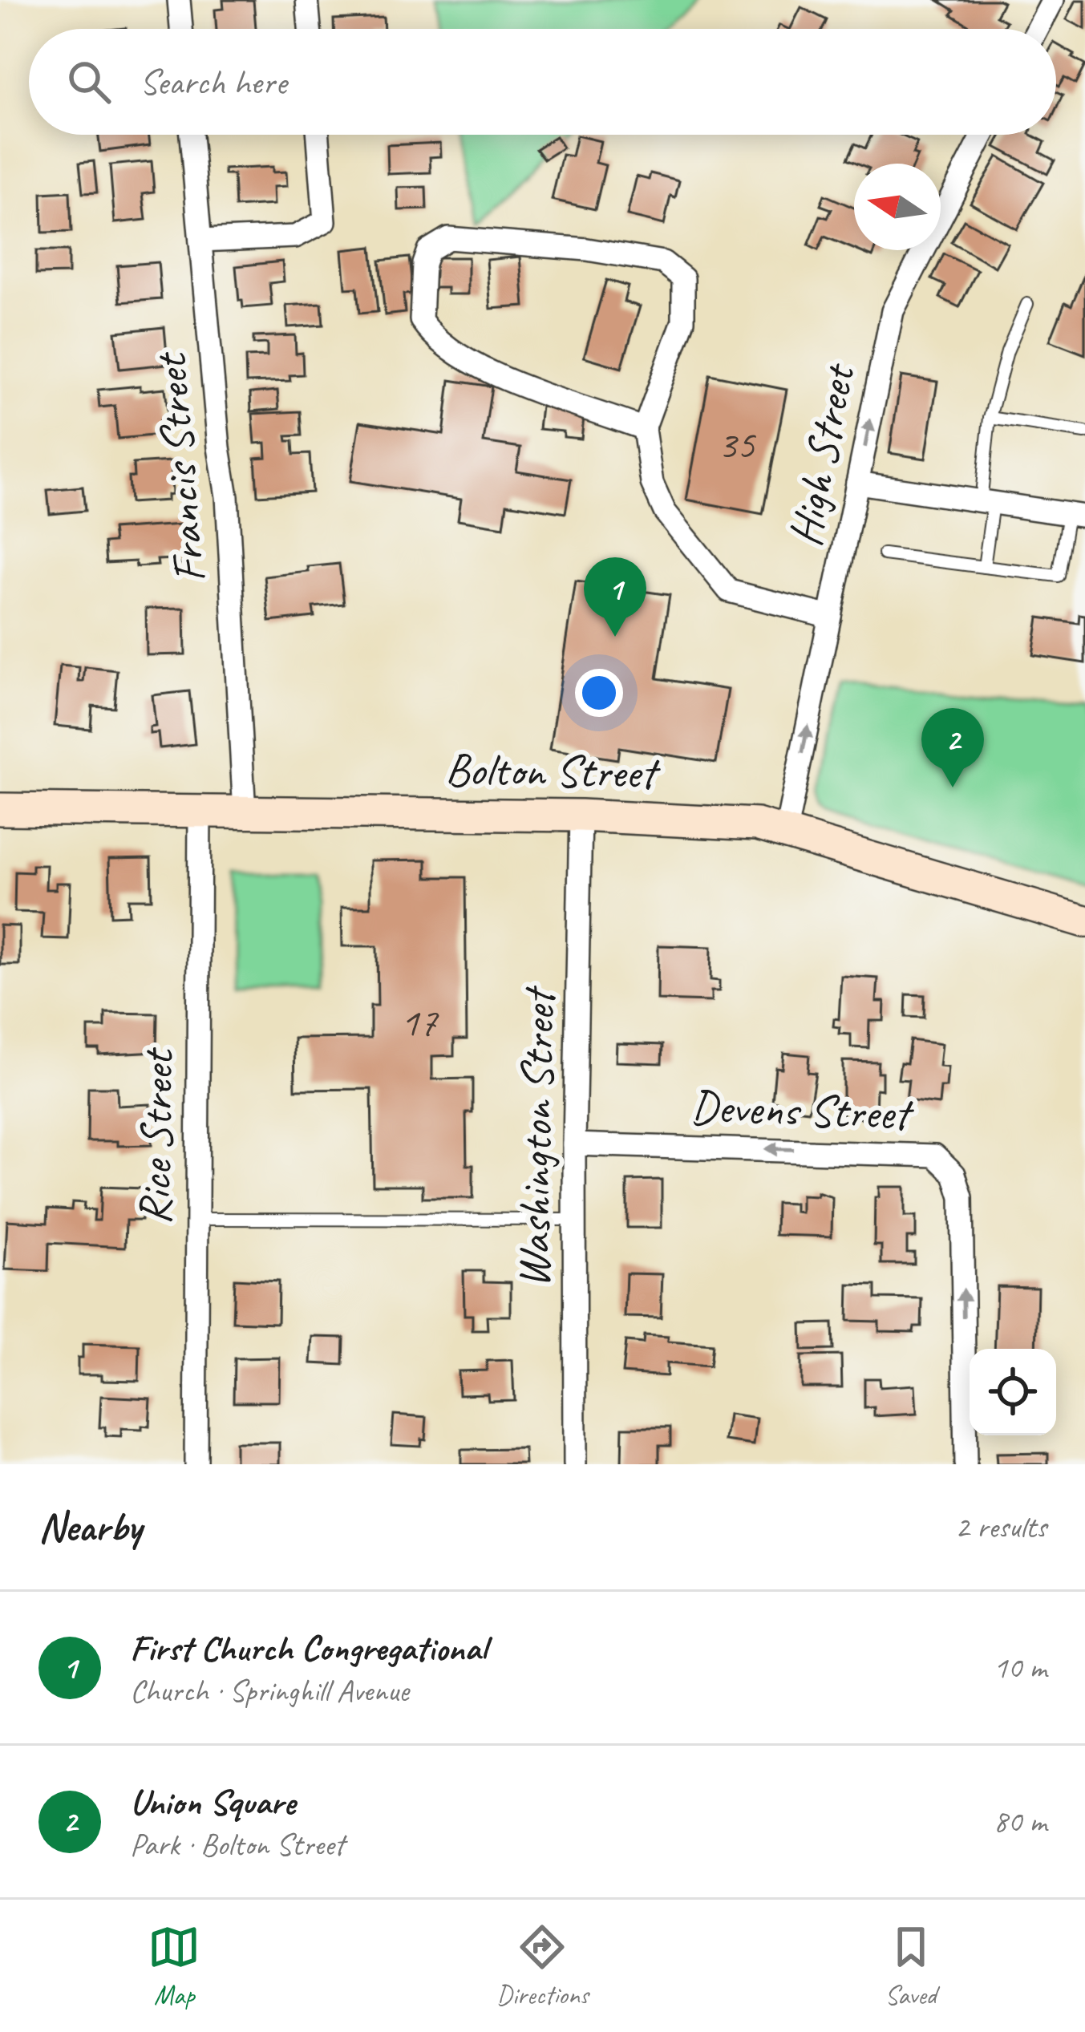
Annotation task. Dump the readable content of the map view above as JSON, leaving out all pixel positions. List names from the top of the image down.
{
  "streets": {
    "main road": ["Bolton Street"],
    "street": [
      "High Street",
      "Francis Street",
      "Devens Street",
      "Rice Street",
      "Washington Street"
    ]
  },
  "crossings": [
    ["High Street", "Bolton Street"],
    ["Francis Street", "Bolton Street"],
    ["Bolton Street", "Rice Street"],
    ["Bolton Street", "Washington Street"],
    ["Devens Street", "Washington Street"]
  ],
  "one_way": ["High Street"],
  "house_numbers": ["35", "17"],
  "north": "left",
  "page": {
    "search": "Search here",
    "pins": ["1", "2"],
    "heading": ["Nearby", "2 results"],
    "list": [
      {
        "mark": "1",
        "name": "First Church Congregational",
        "note": "Church · Springhill Avenue",
        "value": "10 m"
      },
      {
        "mark": "2",
        "name": "Union Square",
        "note": "Park · Bolton Street",
        "value": "80 m"
      }
    ],
    "nav": ["Map", "Directions", "Saved"]
  }
}
